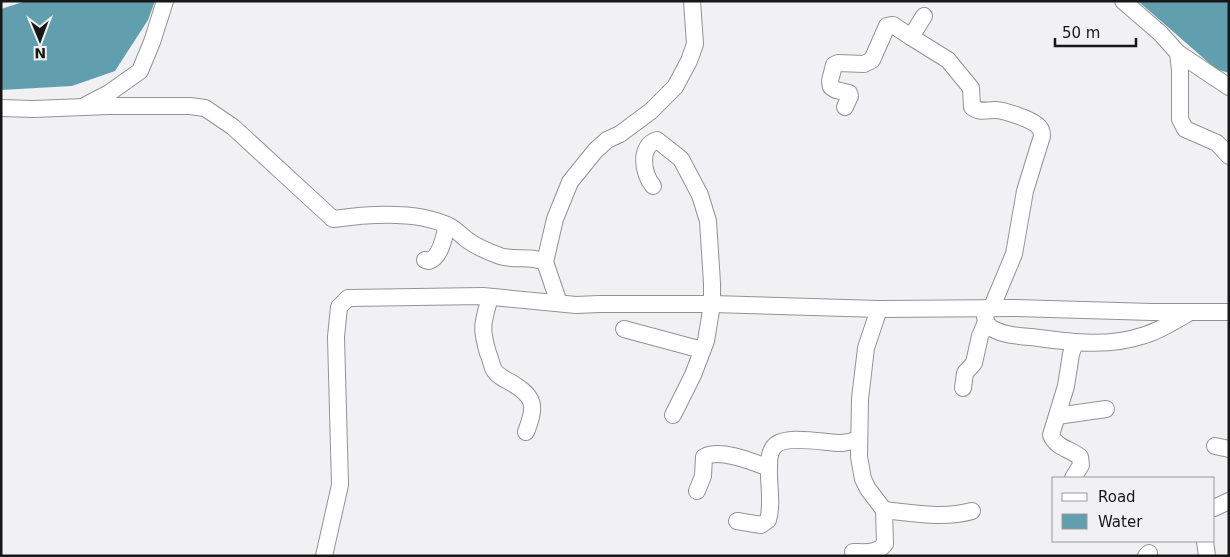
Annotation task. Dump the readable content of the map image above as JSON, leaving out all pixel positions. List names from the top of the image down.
{
  "legend": ["Road", "Water"],
  "scale_bar": "50 m",
  "north": "bottom"
}
